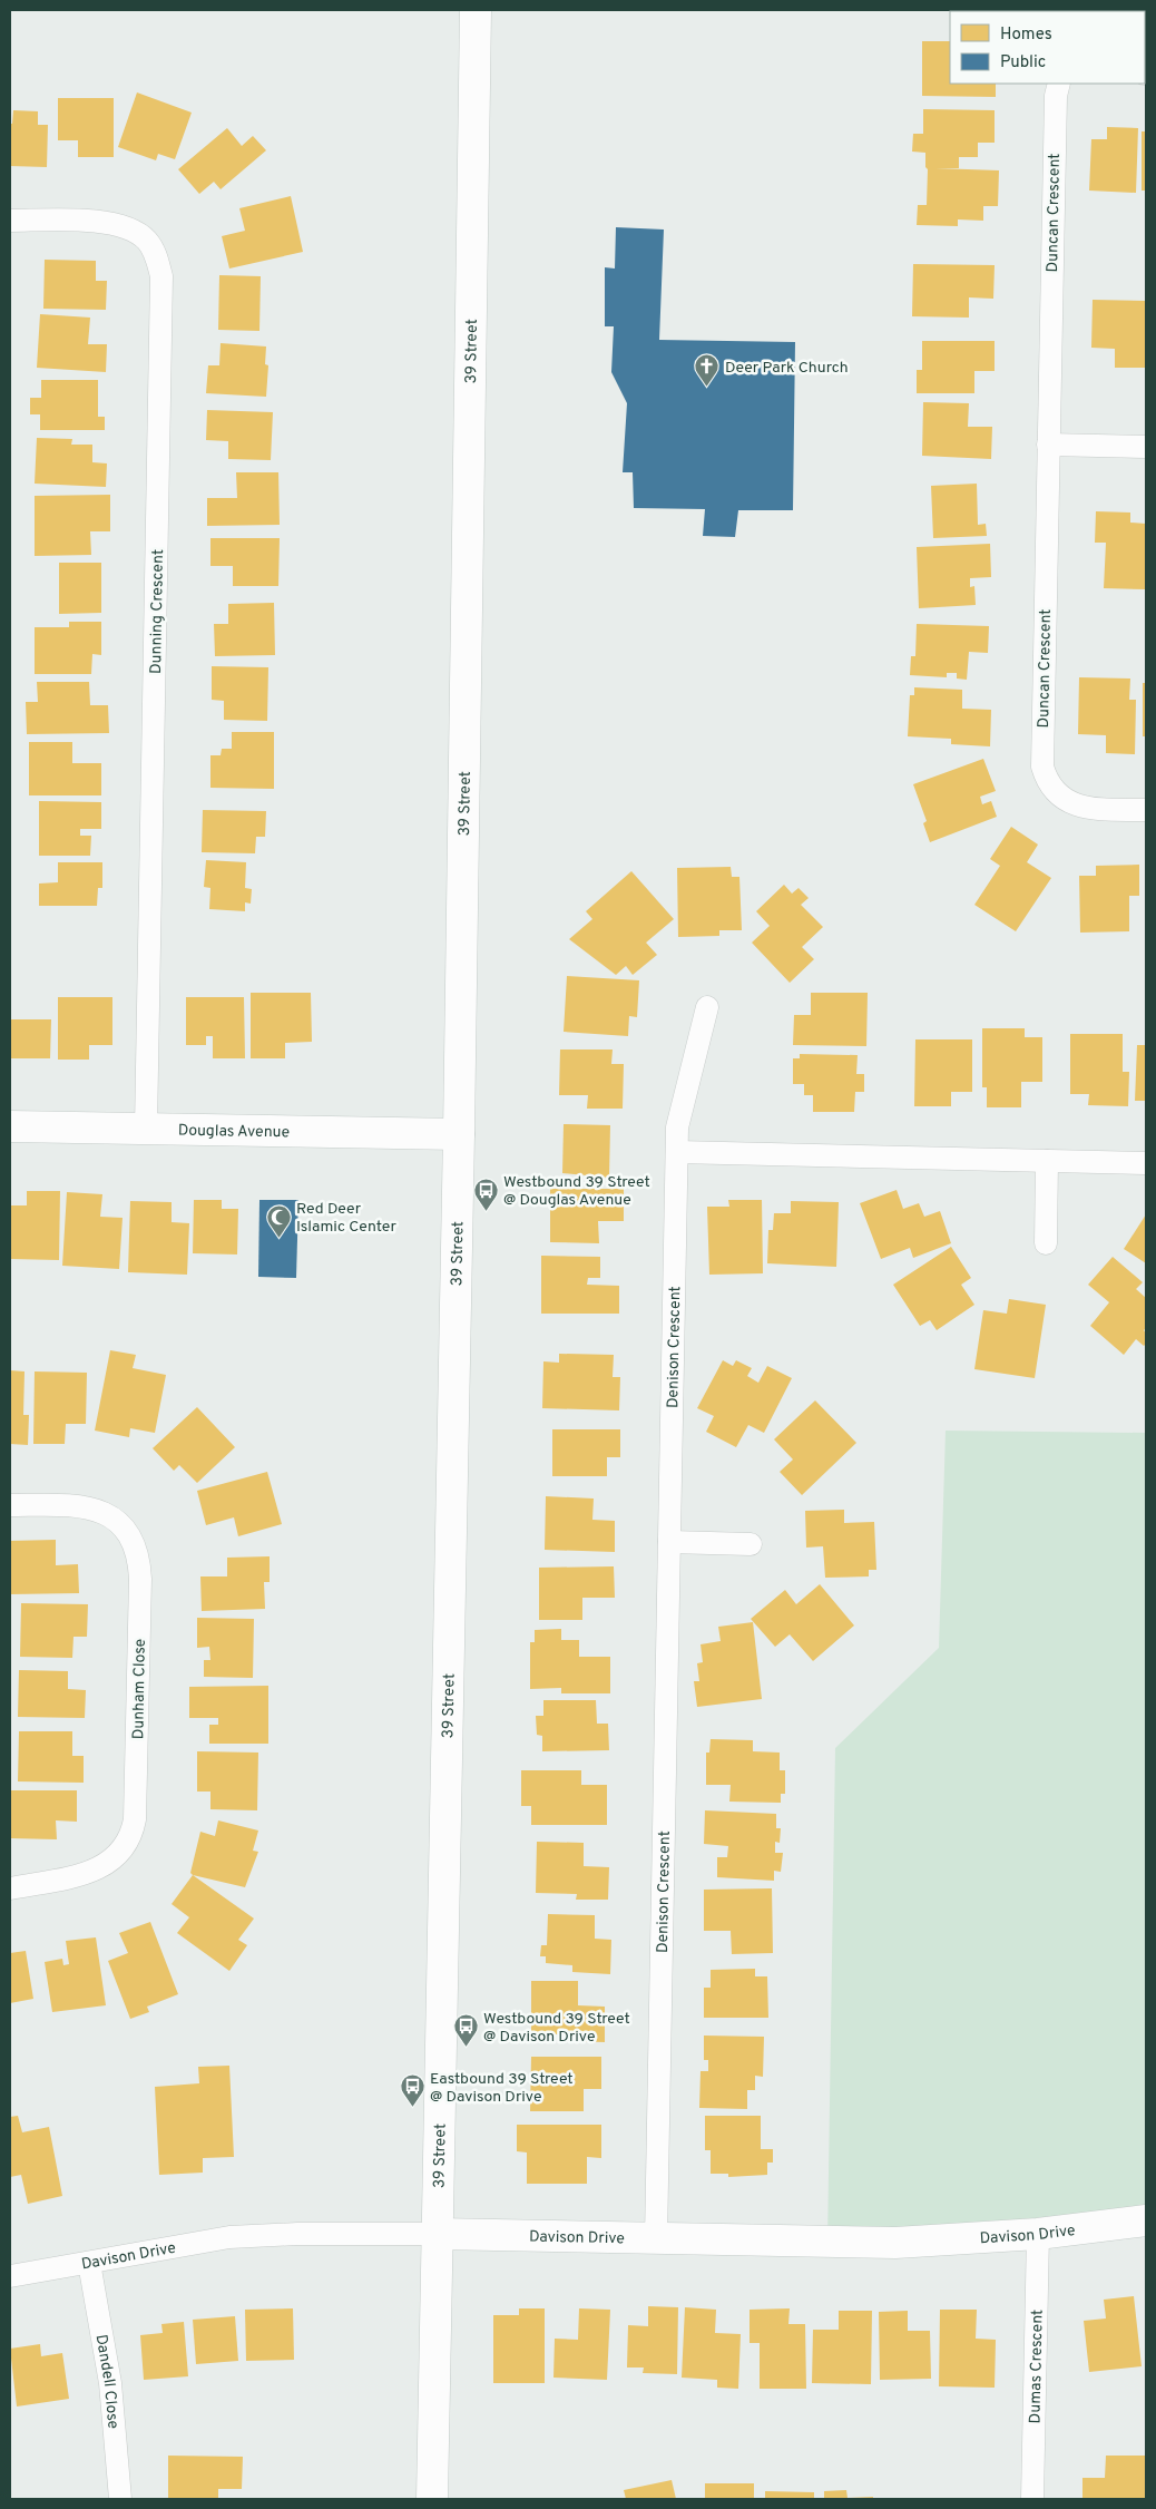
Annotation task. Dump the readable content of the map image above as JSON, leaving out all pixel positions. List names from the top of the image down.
{
  "streets": {
    "street": [
      "Duncan Crescent",
      "39 Street",
      "Dunning Crescent",
      "Douglas Avenue",
      "Denison Crescent",
      "Dunham Close",
      "Davison Drive",
      "Dumas Crescent",
      "Dandell Close"
    ]
  },
  "crossings": [
    ["39 Street", "Douglas Avenue"],
    ["39 Street", "Davison Drive"],
    ["Dunning Crescent", "Douglas Avenue"],
    ["Denison Crescent", "Davison Drive"],
    ["Davison Drive", "Dumas Crescent"],
    ["Davison Drive", "Dandell Close"]
  ],
  "places": {
    "church": ["Deer Park Church"],
    "bus stop": ["Westbound 39 Street @ Douglas Avenue", "Westbound 39 Street @ Davison Drive", "Eastbound 39 Street @ Davison Drive"],
    "mosque": ["Red Deer Islamic Center"]
  },
  "legend": ["Homes", "Public"]
}
